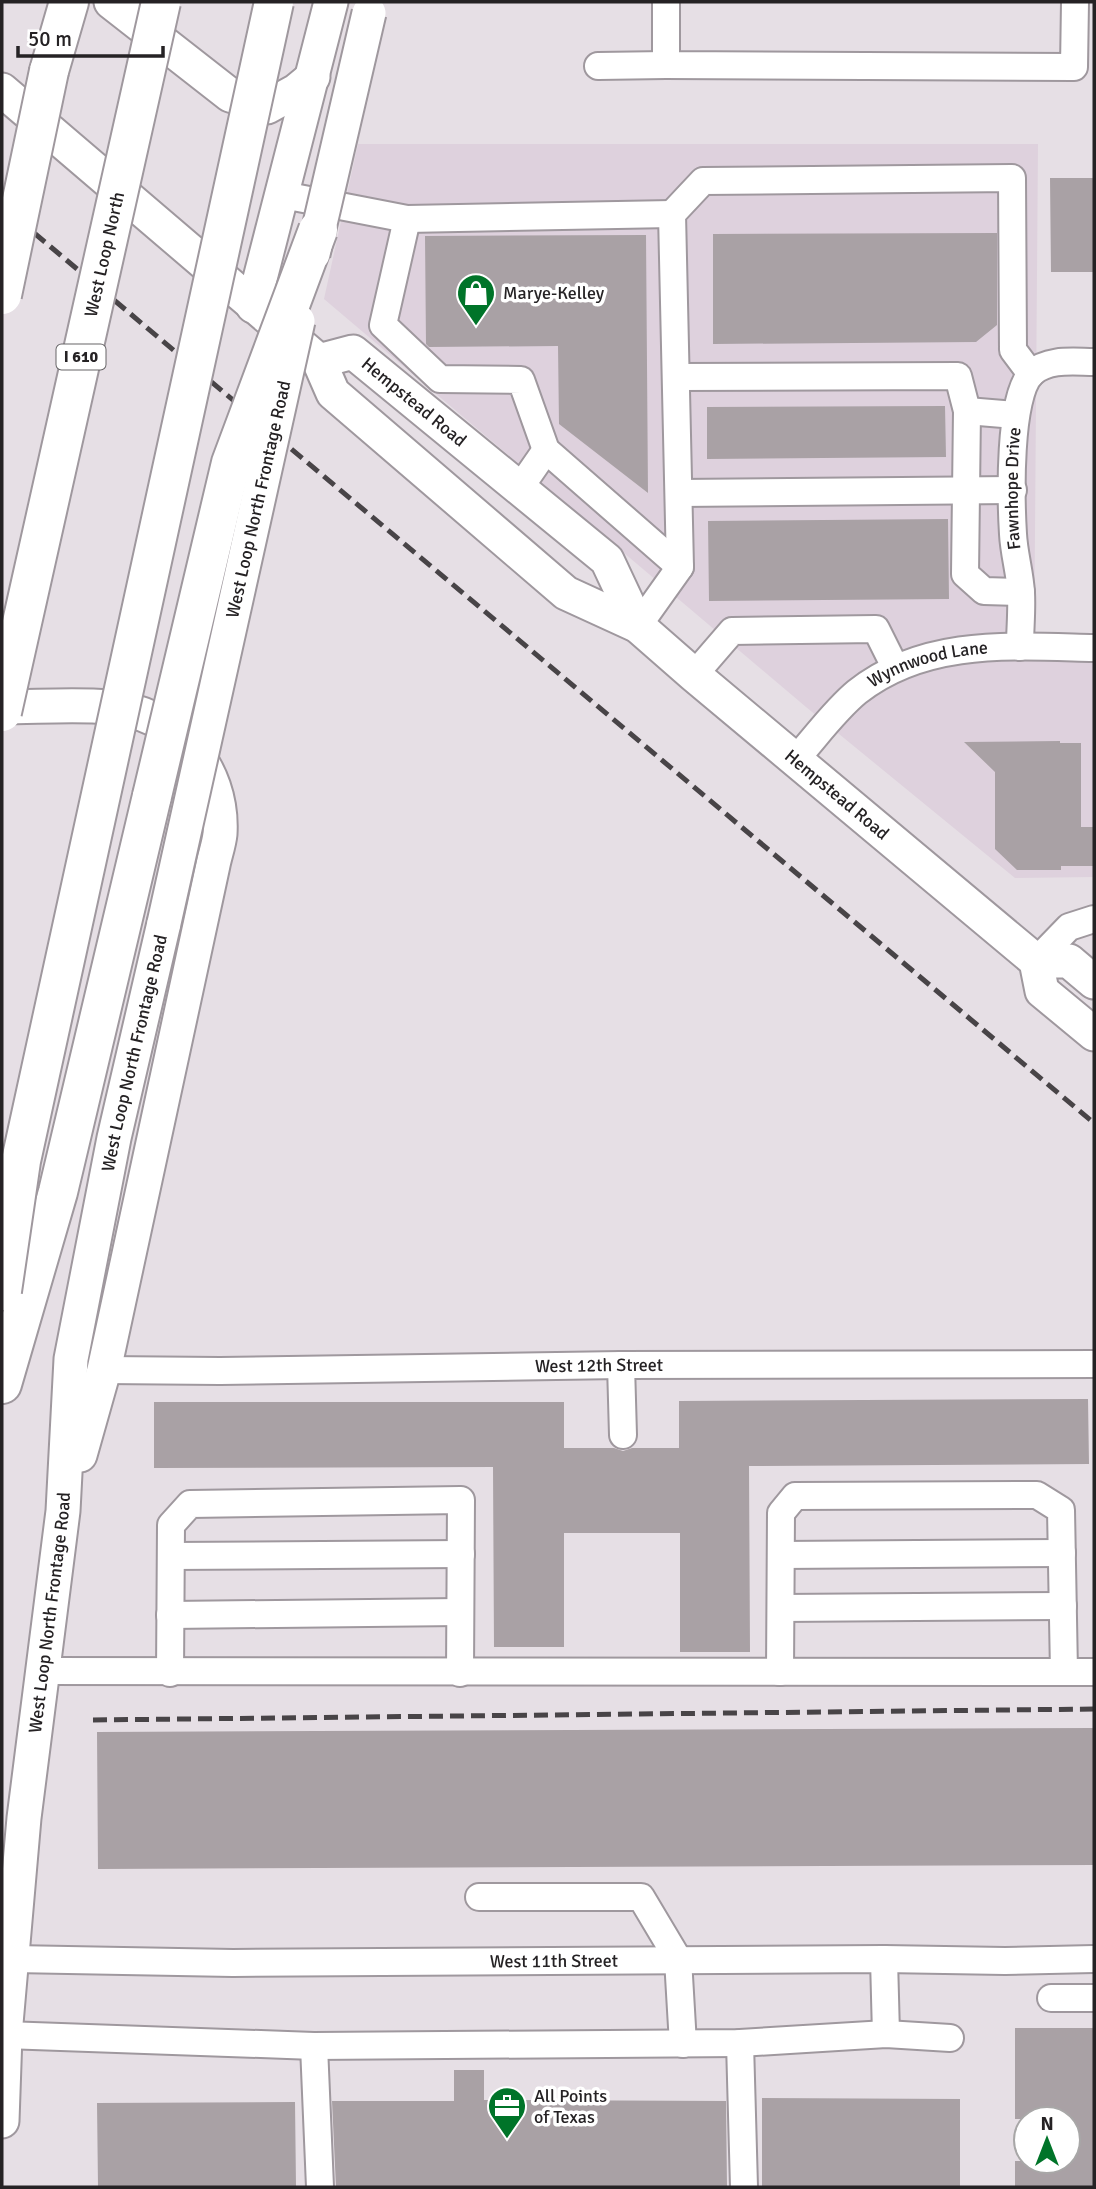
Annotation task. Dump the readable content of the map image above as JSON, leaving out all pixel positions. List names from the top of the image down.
{
  "streets": {
    "highway": ["West Loop North", "I 610"],
    "main road": ["Hempstead Road", "West Loop North Frontage Road"],
    "street": [
      "Fawnhope Drive",
      "Wynnwood Lane",
      "West 12th Street",
      "West 11th Street"
    ]
  },
  "crossings": [
    ["Hempstead Road", "Wynnwood Lane"],
    ["Fawnhope Drive", "Wynnwood Lane"],
    ["West Loop North Frontage Road", "West 11th Street"]
  ],
  "places": {
    "shop": ["Marye-Kelley"],
    "office": ["All Points of Texas"]
  },
  "scale_bar": "50 m",
  "north": "top"
}
